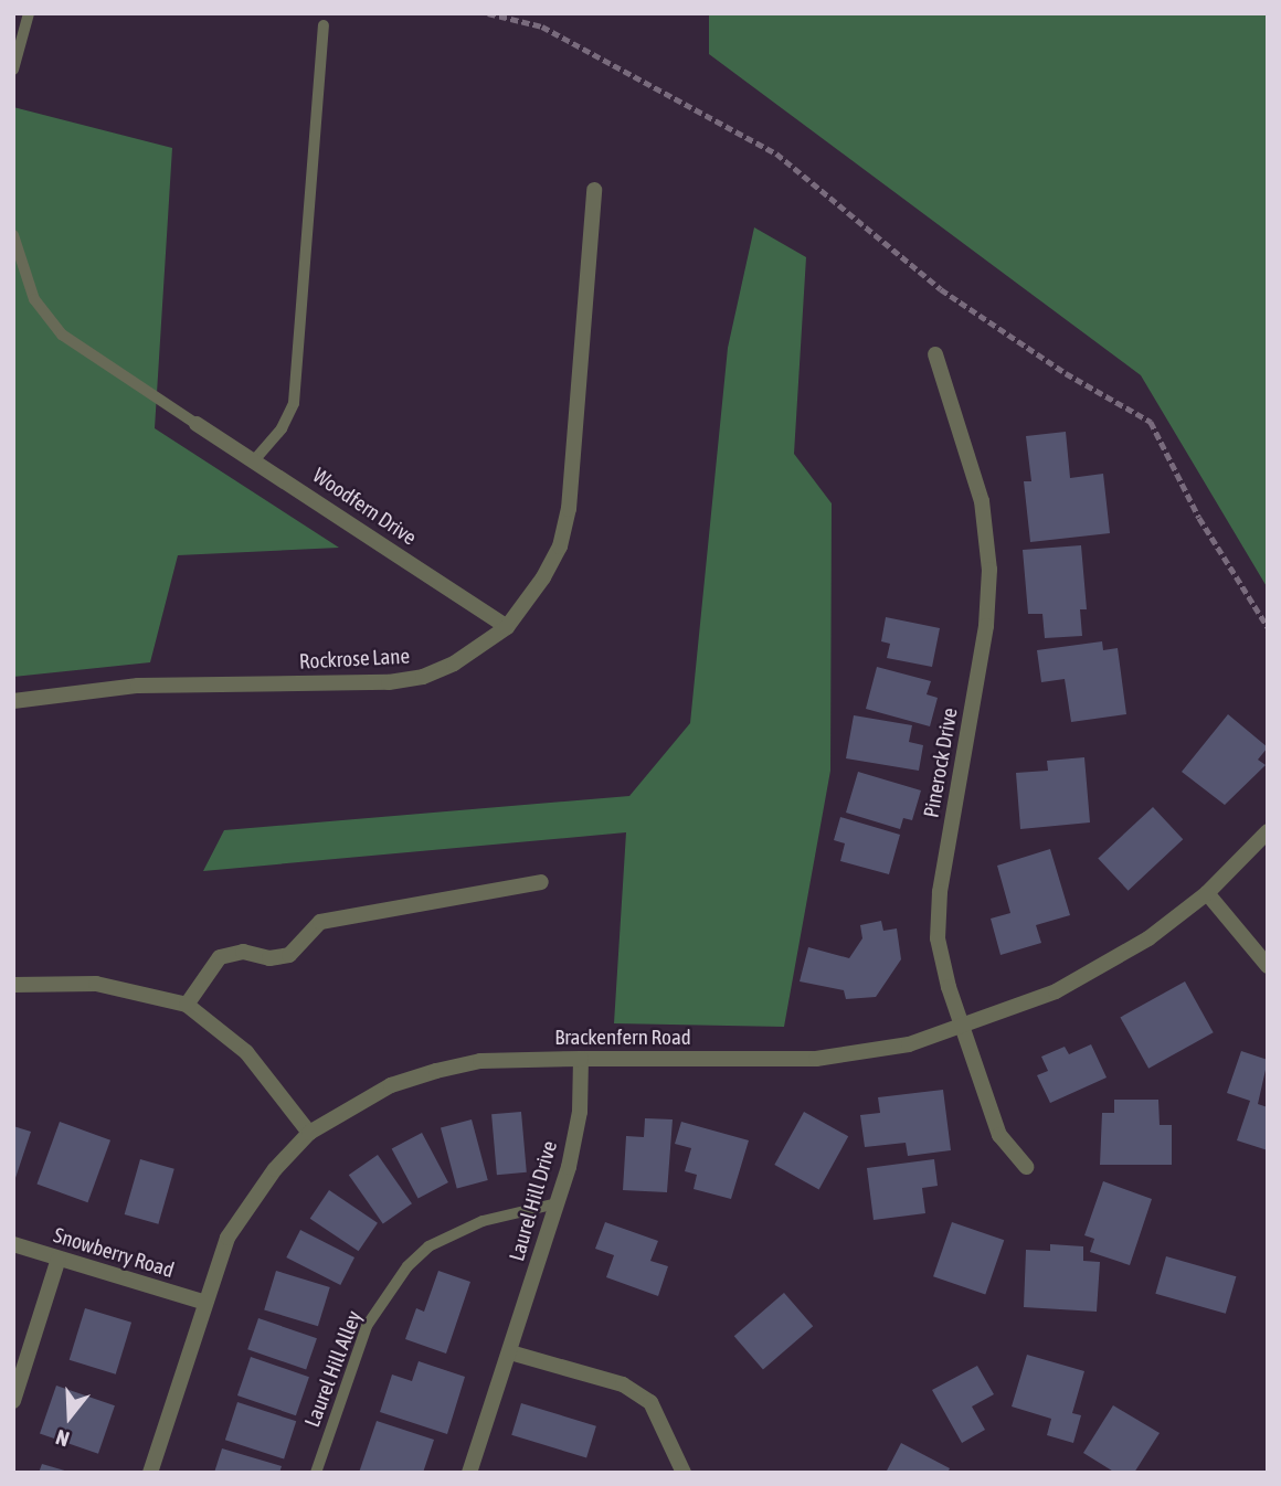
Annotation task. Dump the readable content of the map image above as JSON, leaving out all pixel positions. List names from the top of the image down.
{
  "streets": {
    "street": [
      "Woodfern Drive",
      "Rockrose Lane",
      "Pinerock Drive",
      "Brackenfern Road",
      "Laurel Hill Drive",
      "Snowberry Road"
    ],
    "lane": ["Laurel Hill Alley"]
  },
  "crossings": [
    ["Woodfern Drive", "Rockrose Lane"],
    ["Pinerock Drive", "Brackenfern Road"],
    ["Brackenfern Road", "Laurel Hill Drive"],
    ["Brackenfern Road", "Snowberry Road"],
    ["Laurel Hill Drive", "Laurel Hill Alley"]
  ],
  "north": "bottom"
}
